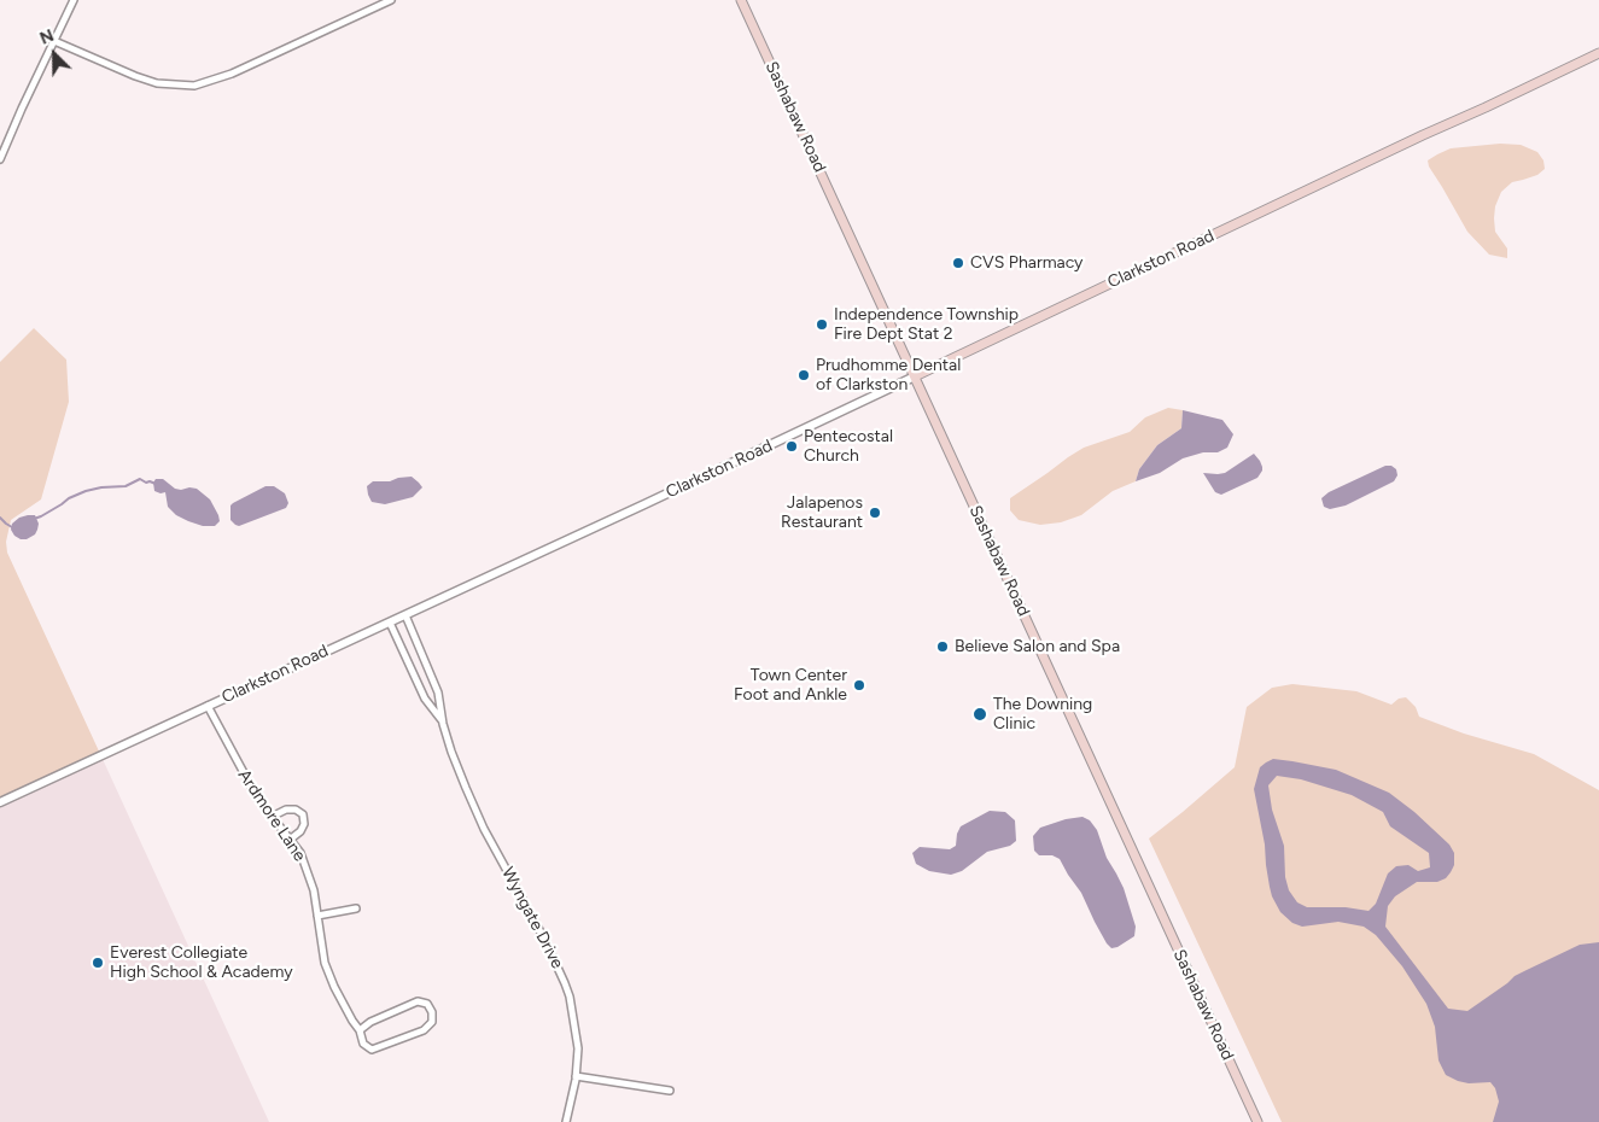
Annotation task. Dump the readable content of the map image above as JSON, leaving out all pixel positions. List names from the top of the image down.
{
  "streets": {
    "main road": ["Sashabaw Road", "Clarkston Road"],
    "street": ["Ardmore Lane", "Wyngate Drive"]
  },
  "crossings": [
    ["Sashabaw Road", "Clarkston Road"],
    ["Clarkston Road", "Ardmore Lane"],
    ["Clarkston Road", "Wyngate Drive"]
  ],
  "places": [
    "CVS Pharmacy",
    "Independence Township Fire Dept Stat 2",
    "Prudhomme Dental of Clarkston",
    "Pentecostal Church",
    "Jalapenos Restaurant",
    "Believe Salon and Spa",
    "Town Center Foot and Ankle",
    "The Downing Clinic",
    "Everest Collegiate High School & Academy"
  ],
  "north": "top left"
}
